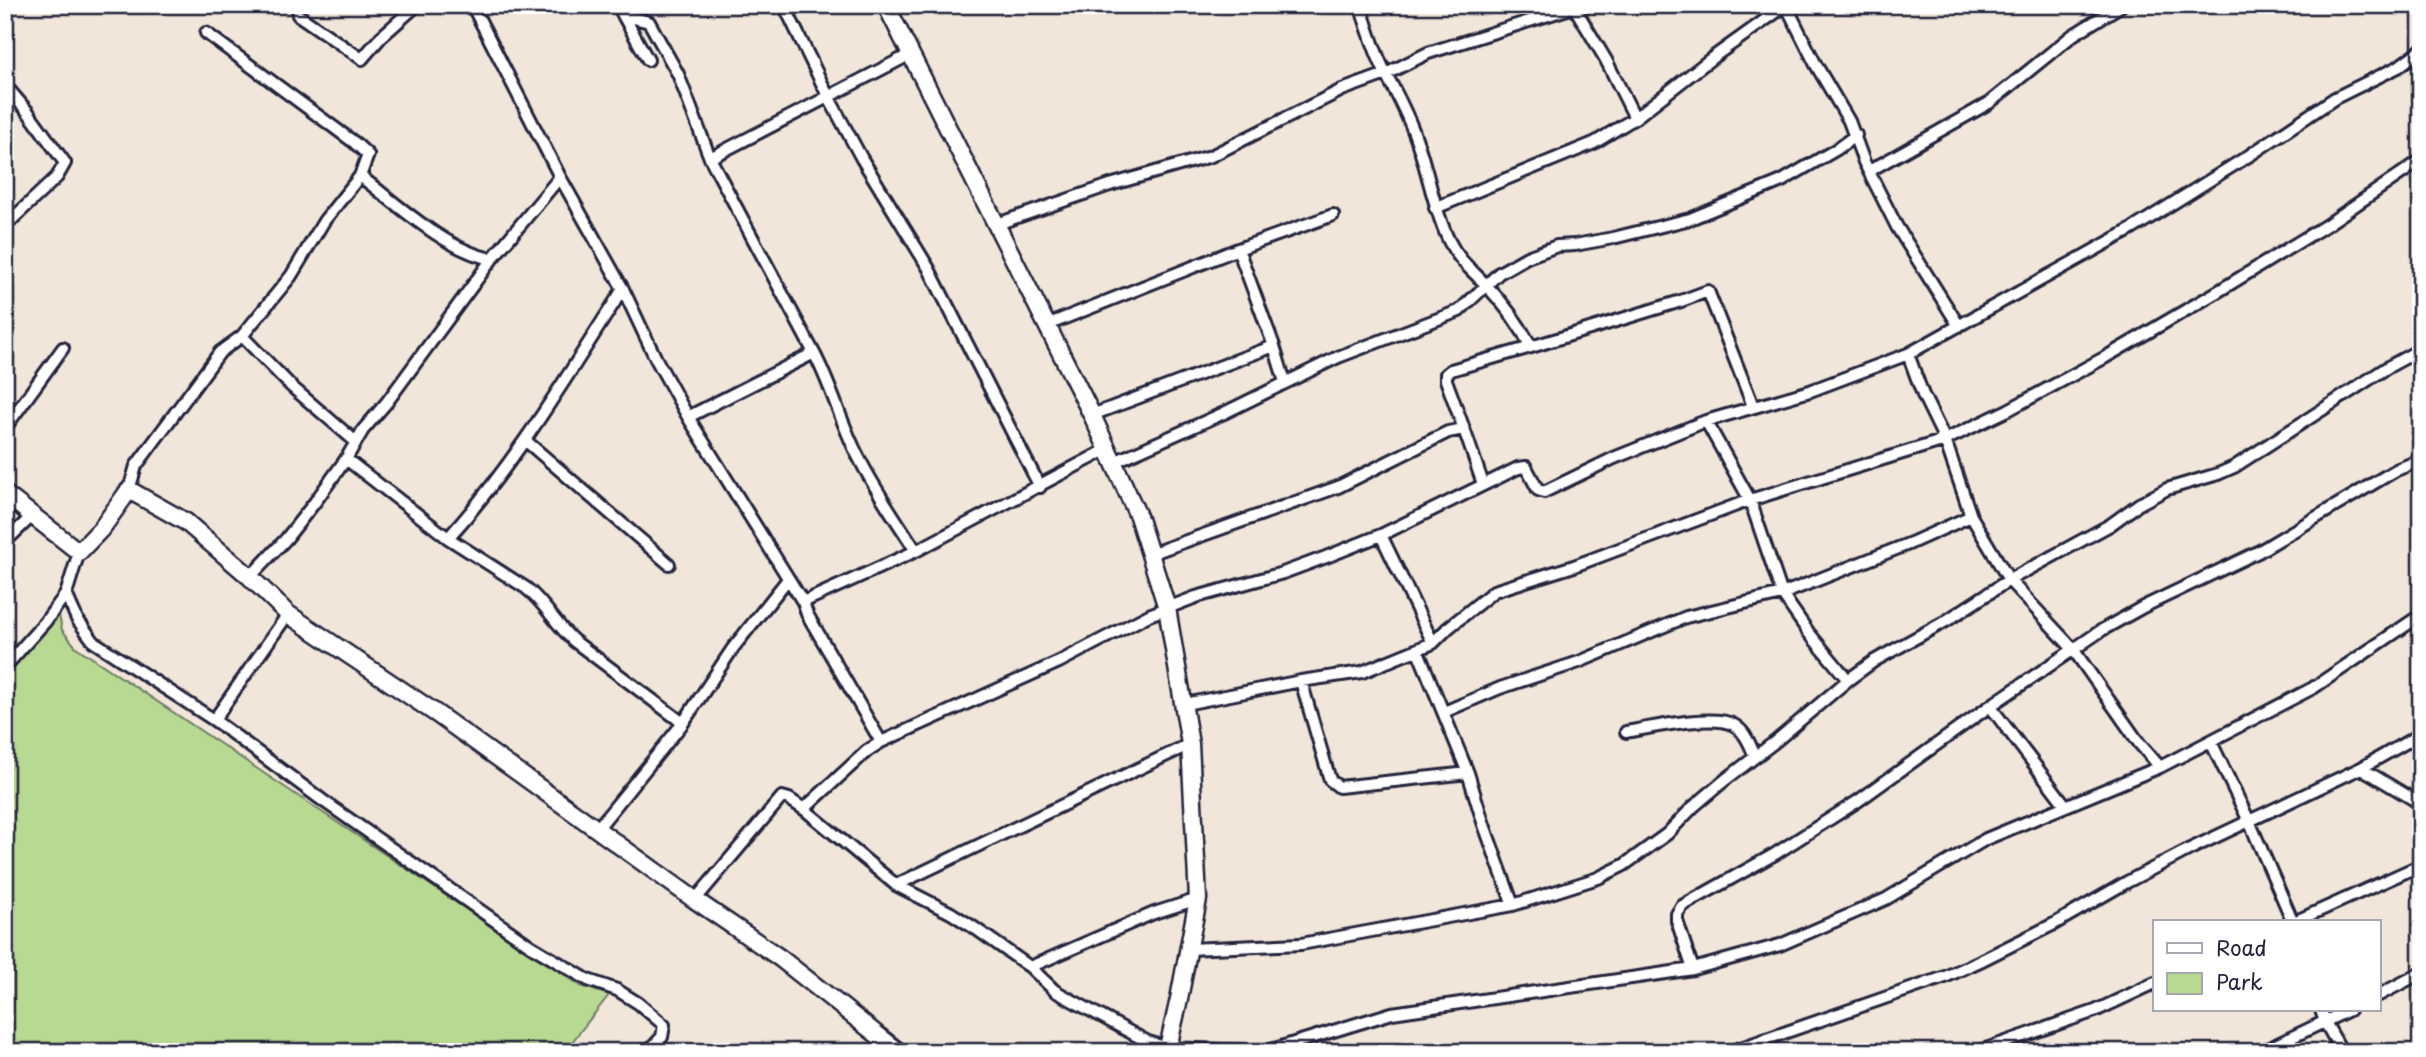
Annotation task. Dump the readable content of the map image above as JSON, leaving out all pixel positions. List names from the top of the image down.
{
  "legend": ["Road", "Park"]
}
